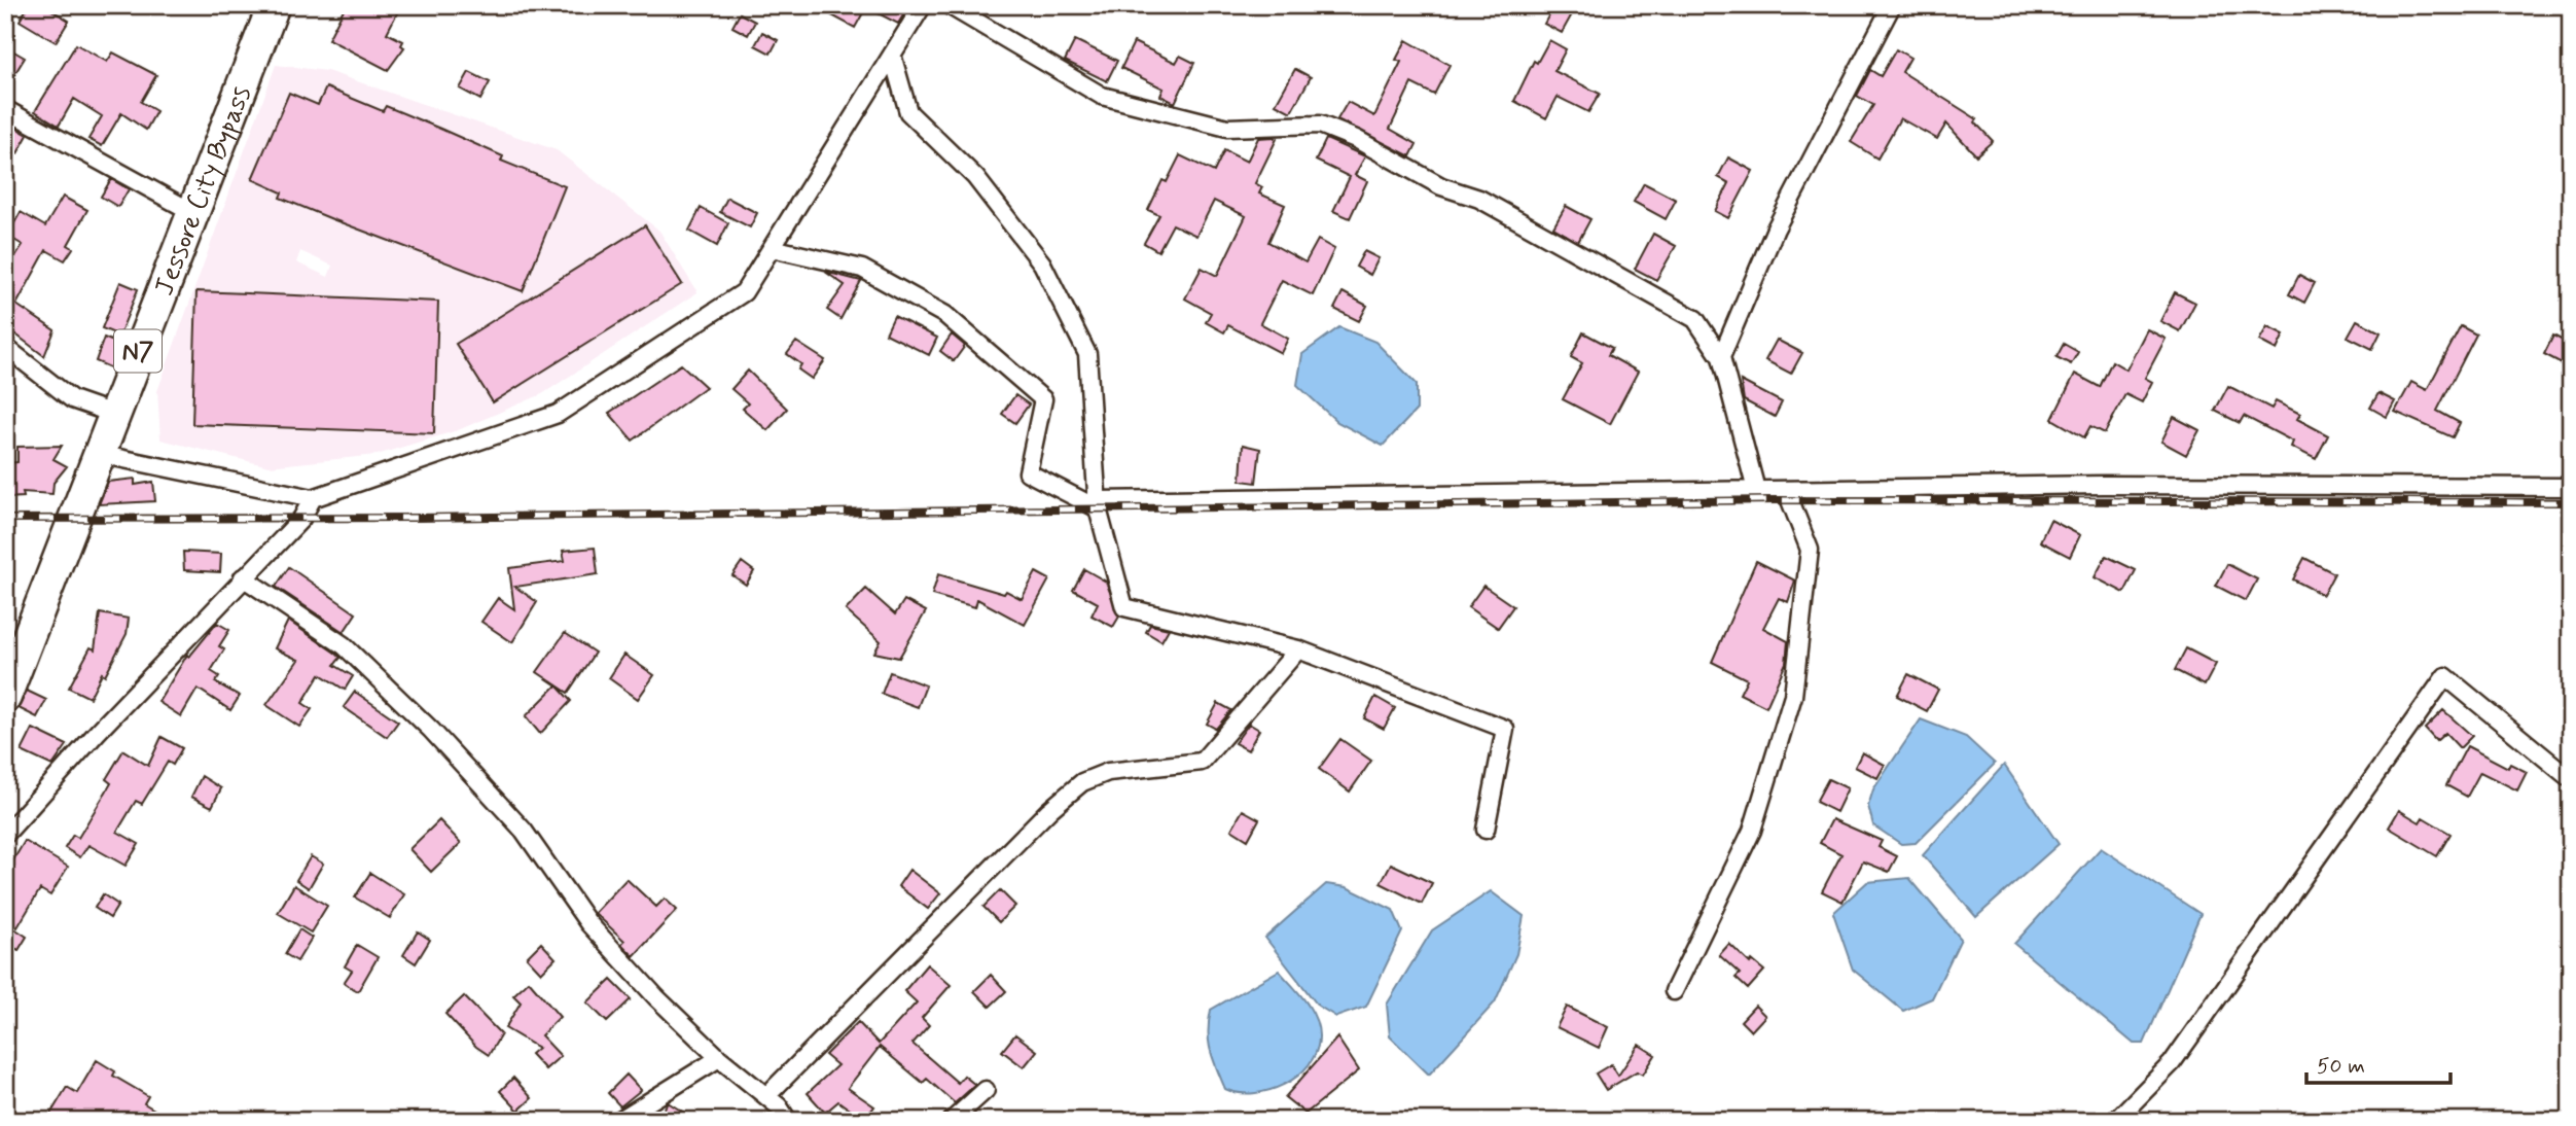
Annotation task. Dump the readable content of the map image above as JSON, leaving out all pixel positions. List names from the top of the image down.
{
  "streets": {
    "highway": ["Jessore City Bypass", "N7"]
  },
  "scale_bar": "50 m"
}
